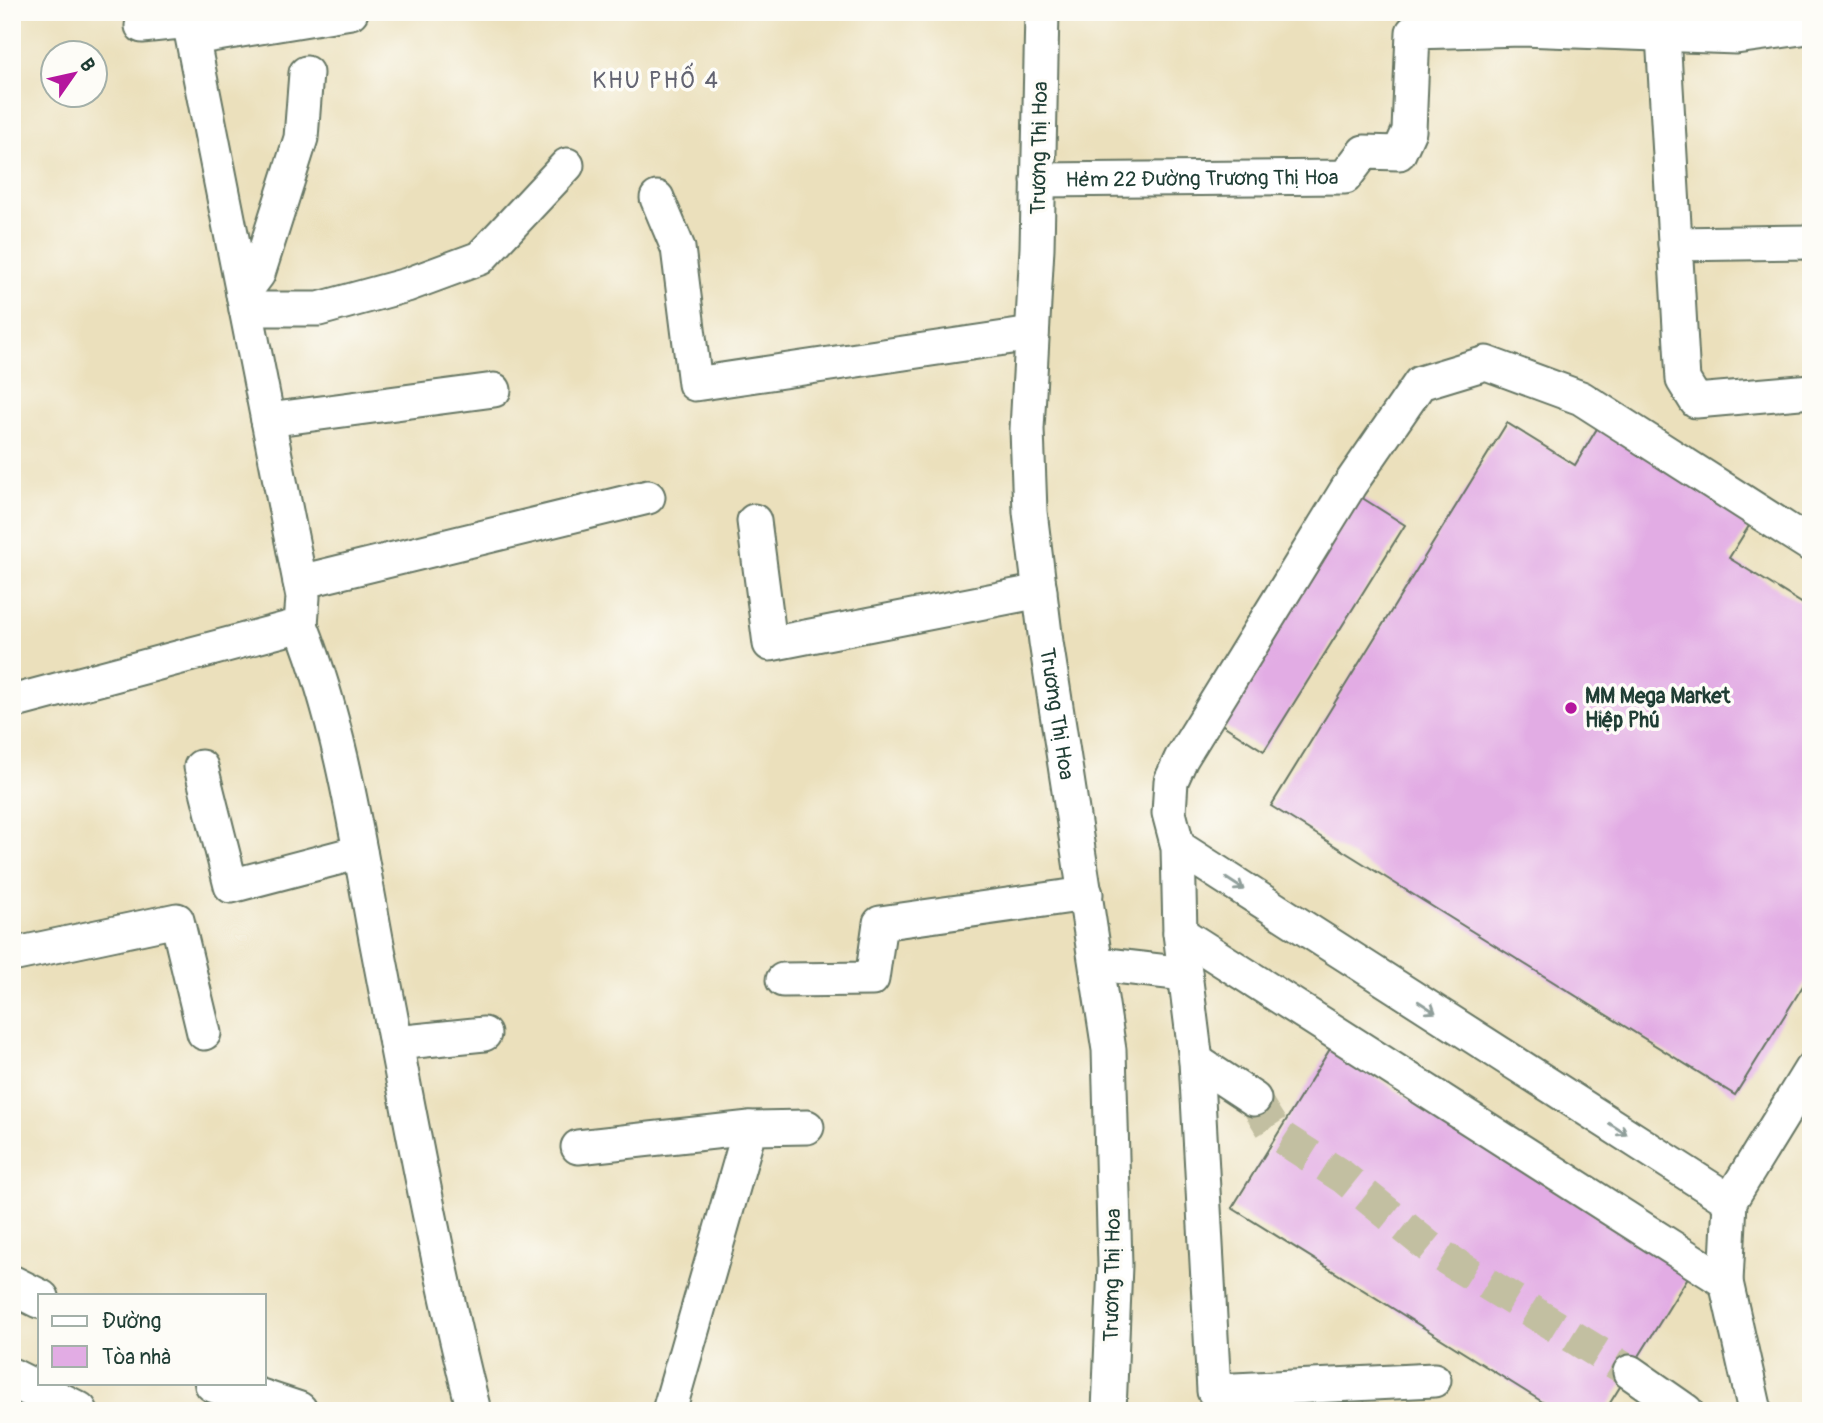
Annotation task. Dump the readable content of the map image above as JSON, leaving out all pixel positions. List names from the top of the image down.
{
  "streets": {
    "street": ["Trương Thị Hoa", "Hẻm 22 Đường Trương Thị Hoa"]
  },
  "crossings": [
    ["Trương Thị Hoa", "Hẻm 22 Đường Trương Thị Hoa"]
  ],
  "districts": ["KHU PHỐ 4"],
  "places": ["MM Mega Market Hiệp Phú"],
  "legend": ["Đường", "Tòa nhà"],
  "north": "top right"
}
